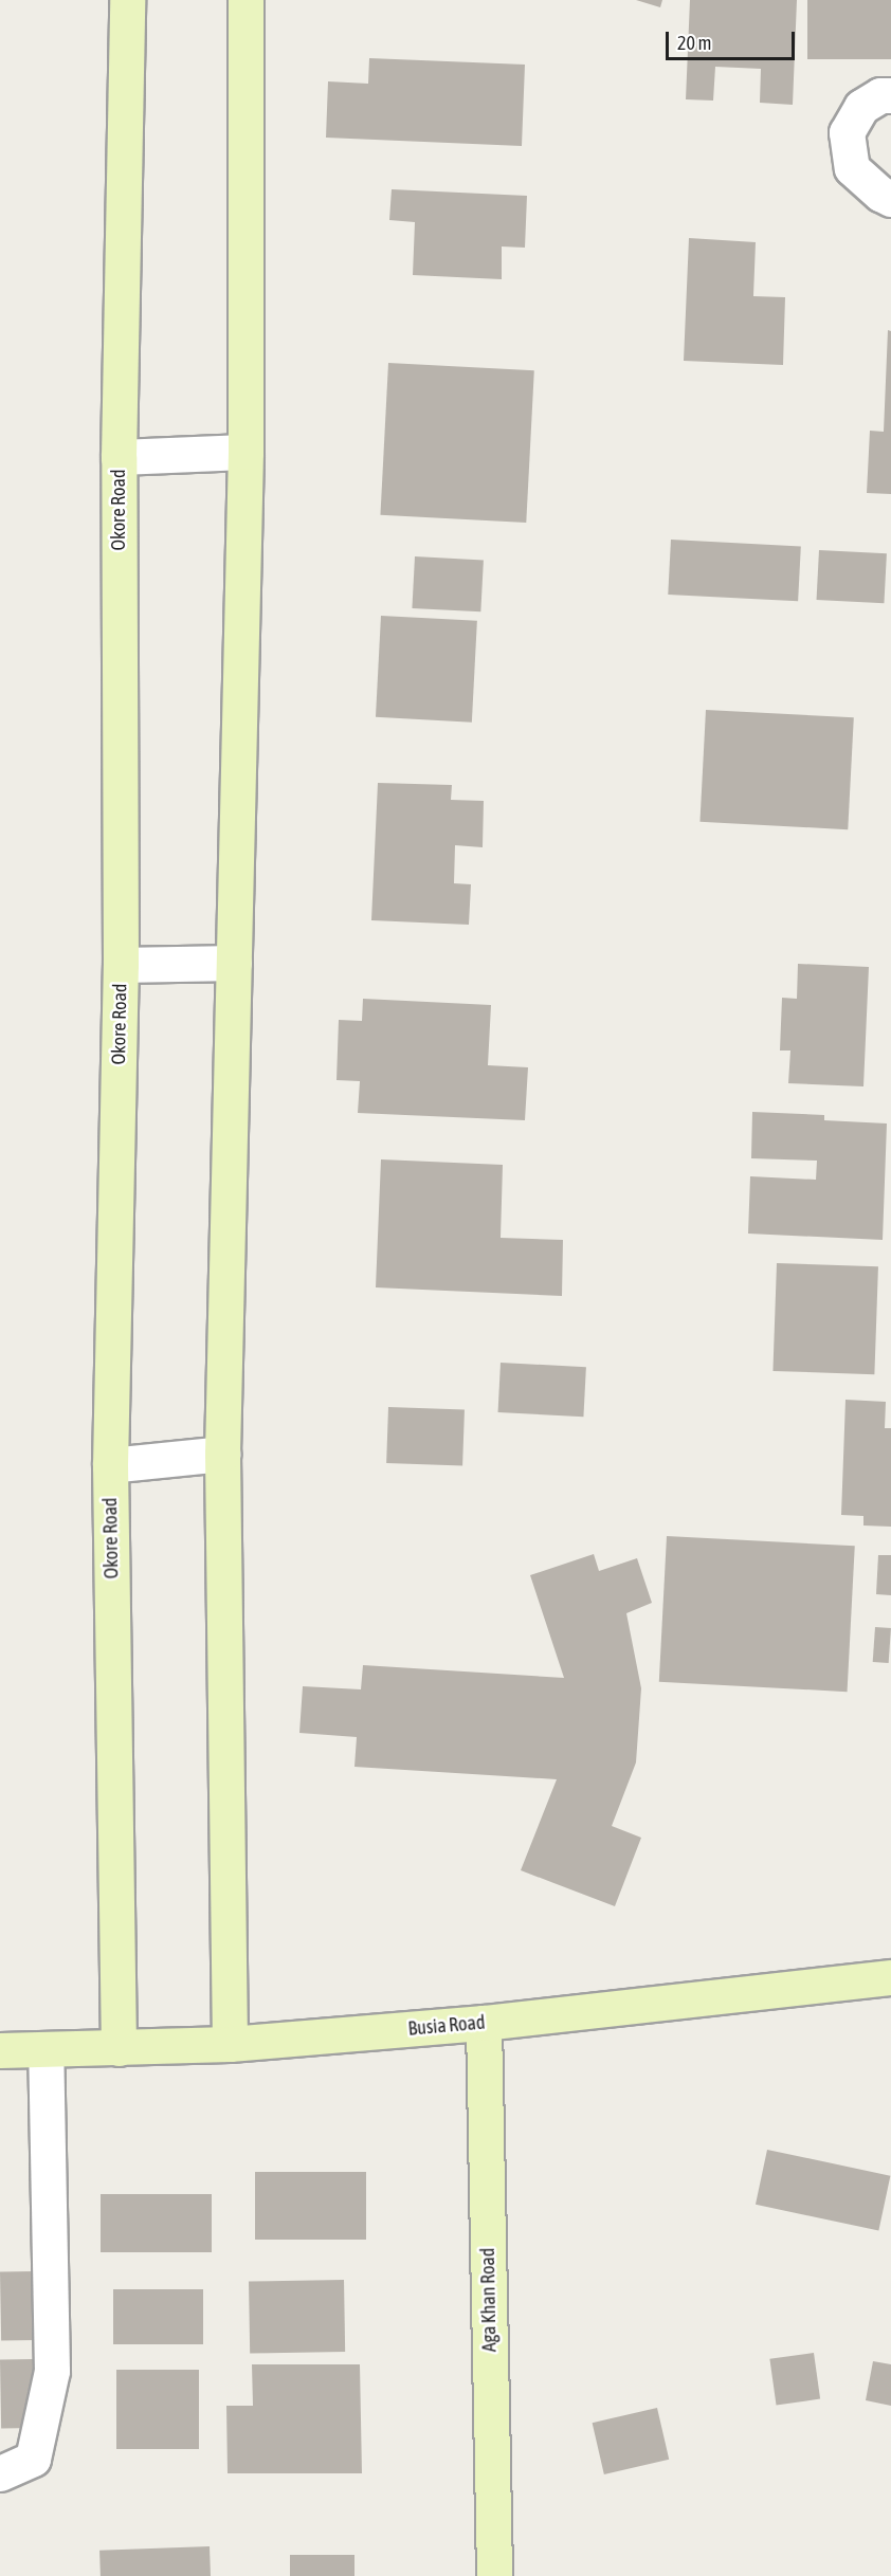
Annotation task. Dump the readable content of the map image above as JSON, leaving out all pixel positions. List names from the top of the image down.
{
  "streets": {
    "street": ["Okore Road", "Busia Road", "Aga Khan Road"]
  },
  "crossings": [
    ["Okore Road", "Busia Road"],
    ["Busia Road", "Aga Khan Road"]
  ],
  "scale_bar": "20 m"
}
